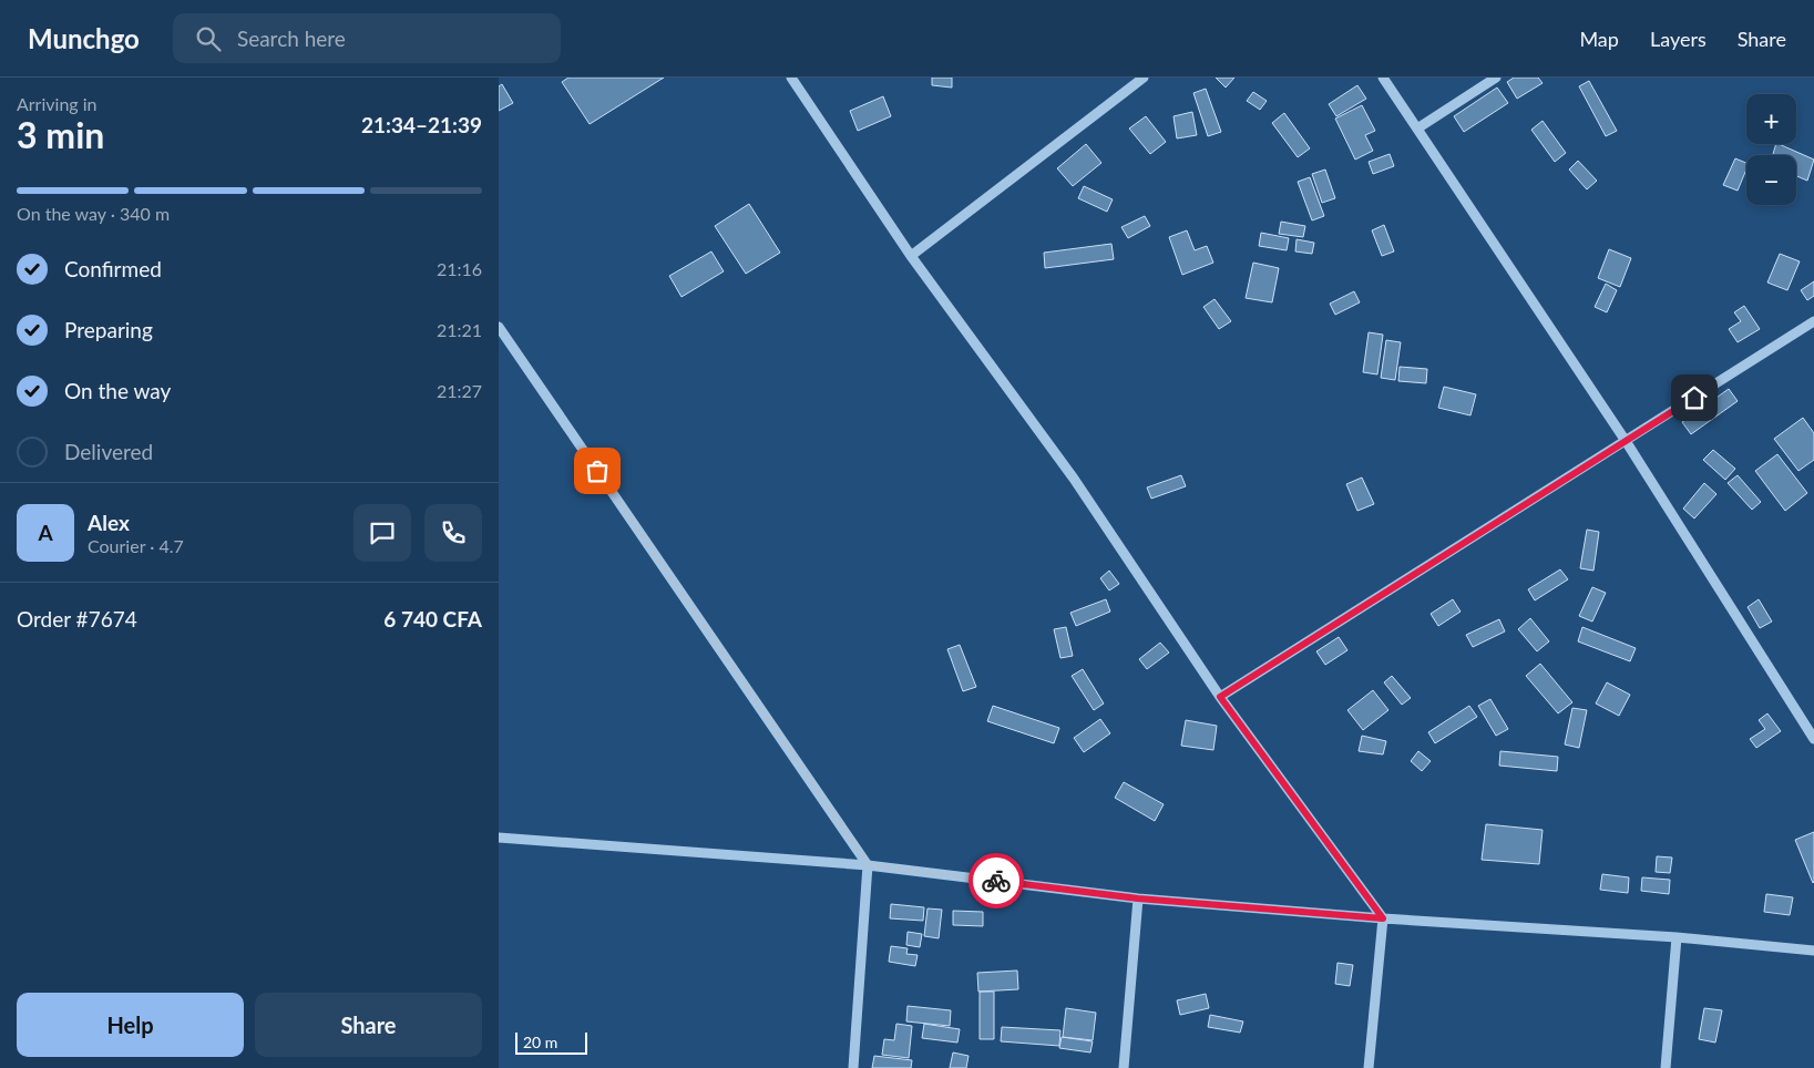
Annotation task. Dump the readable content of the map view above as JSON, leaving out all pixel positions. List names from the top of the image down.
{
  "scale_bar": "20 m",
  "page": {
    "header": "Munchgo",
    "search": "Search here",
    "nav": ["Map", "Layers", "Share"],
    "heading": ["3 min", "Arriving in", "21:34–21:39"],
    "panel": [
      "Alex",
      "Courier · 4.7",
      "Order #7674",
      "6 740 CFA"
    ],
    "map_buttons": ["+", "−"],
    "bar": "On the way · 340 m",
    "list": [
      ["Confirmed", "21:16"],
      ["Preparing", "21:21"],
      ["On the way", "21:27"],
      "Delivered"
    ],
    "round": "A",
    "buttons": ["Help", "Share"],
    "scale": "20 m"
  }
}
